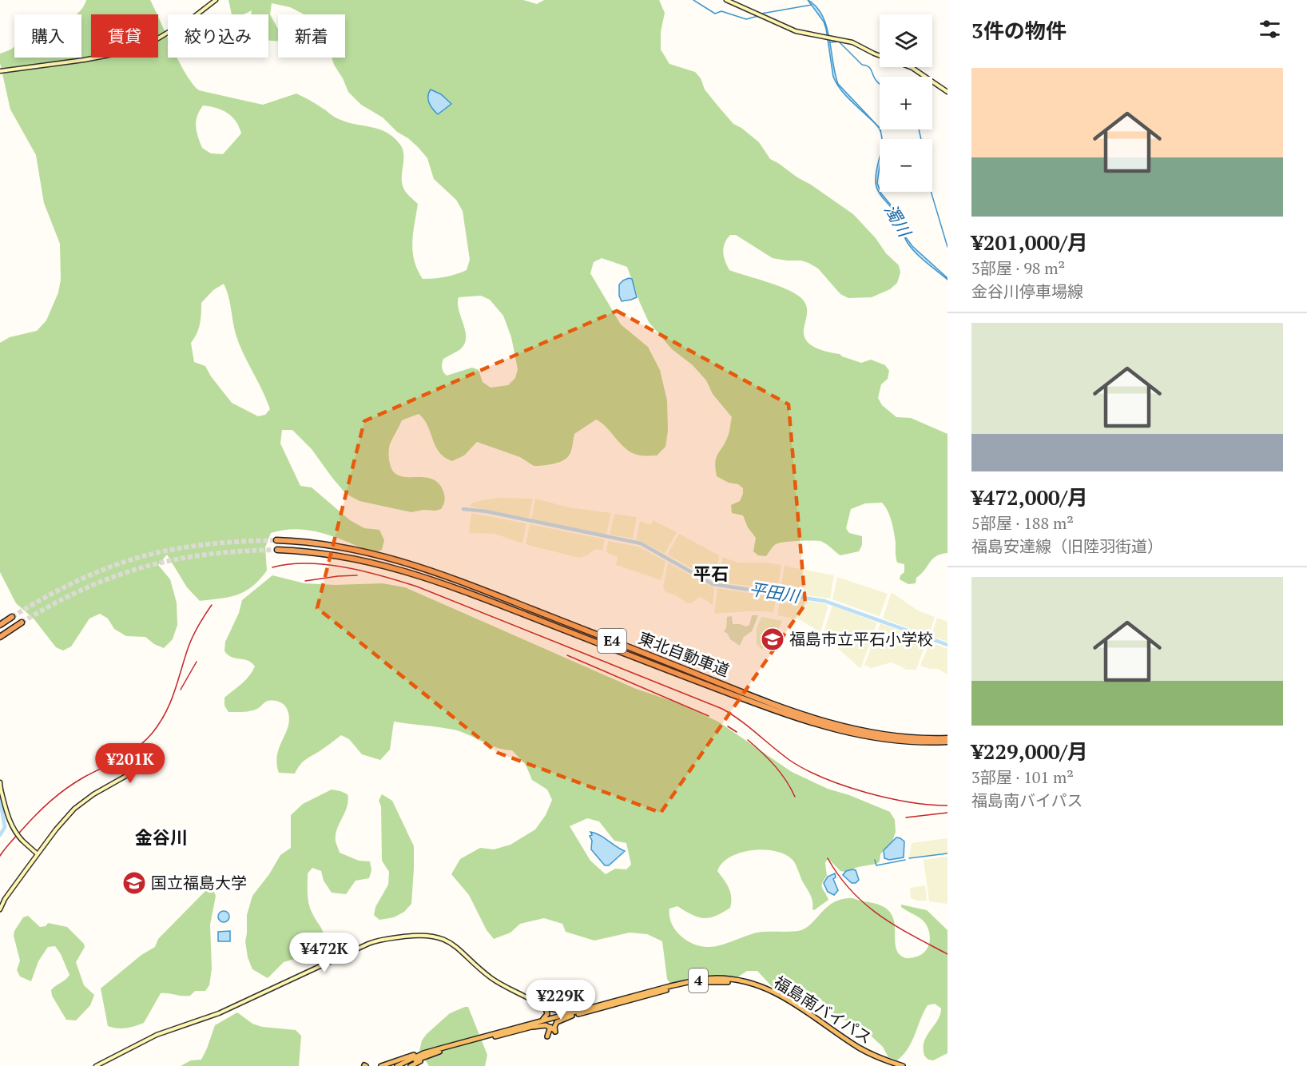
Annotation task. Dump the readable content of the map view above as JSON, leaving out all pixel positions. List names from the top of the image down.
{
  "streets": {
    "highway": [
      "E4",
      "東北自動車道",
      "4",
      "福島南バイパス"
    ]
  },
  "districts": ["平石", "金谷川"],
  "water": ["濁川", "平田川"],
  "places": {
    "school or university": ["福島市立平石小学校", "国立福島大学"]
  },
  "page": {
    "heading": "3件の物件",
    "map_buttons": ["+", "−"],
    "chip": [
      "購入",
      "賃貸",
      "絞り込み",
      "新着"
    ],
    "list": [
      {
        "name": "¥201,000/月",
        "note": "3部屋 · 98 m² · 金谷川停車場線"
      },
      {
        "name": "¥472,000/月",
        "note": "5部屋 · 188 m² · 福島安達線（旧陸羽街道）"
      },
      {
        "name": "¥229,000/月",
        "note": "3部屋 · 101 m² · 福島南バイパス"
      }
    ],
    "price": ["¥201K", "¥472K", "¥229K"]
  }
}
